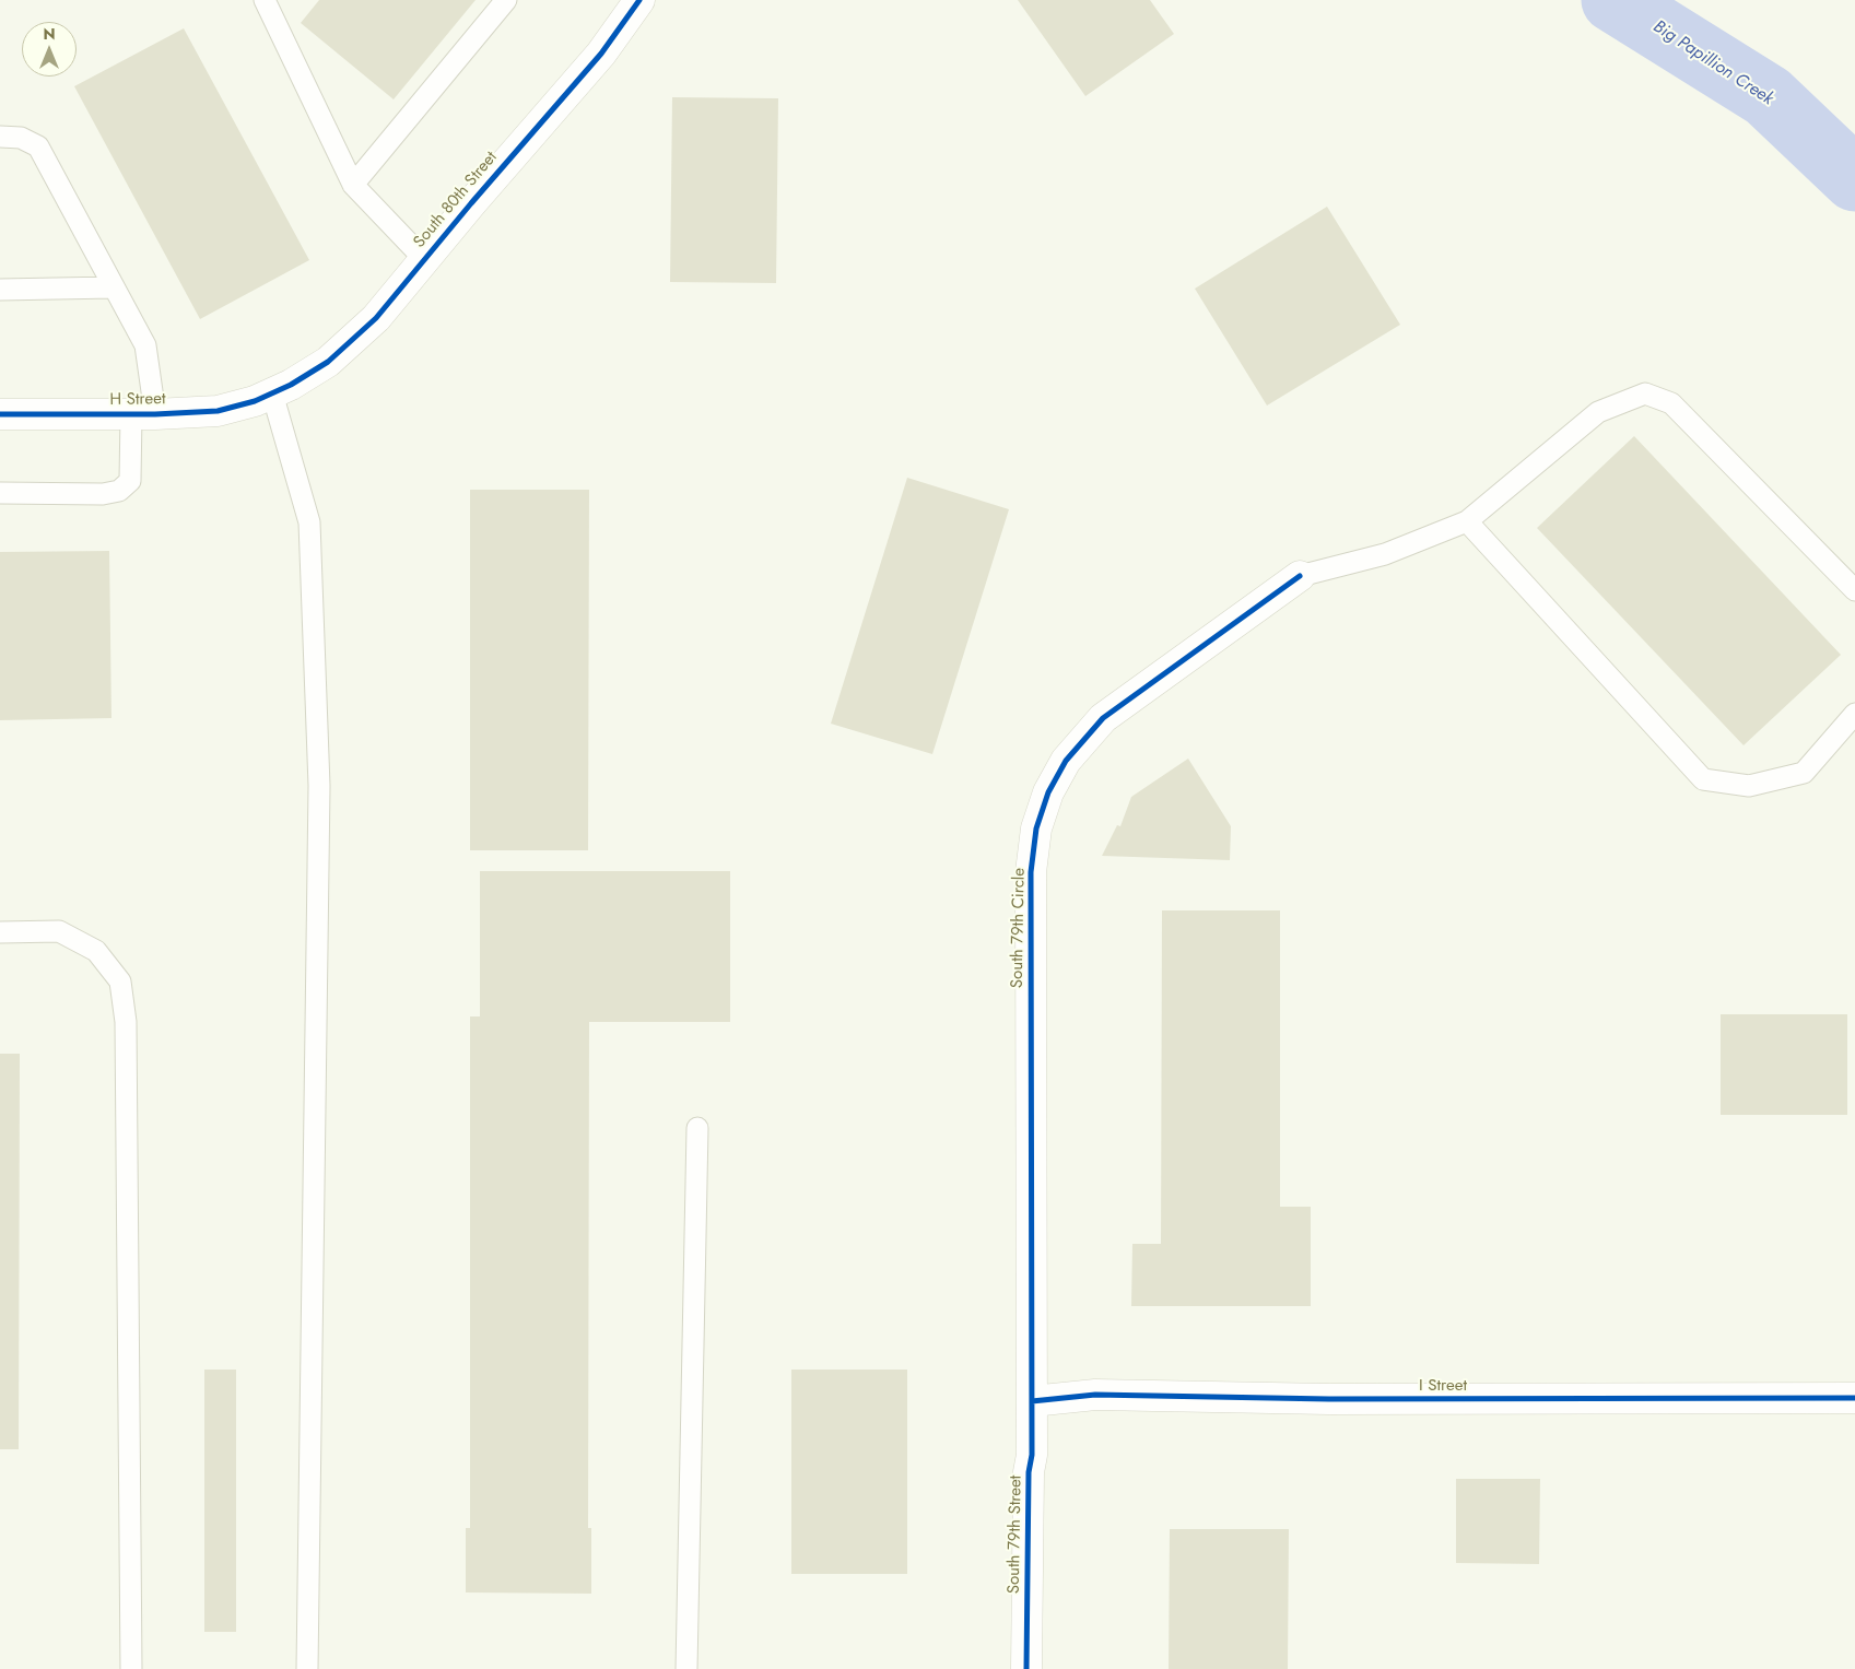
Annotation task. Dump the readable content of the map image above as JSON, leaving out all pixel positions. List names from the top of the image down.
{
  "streets": {
    "street": [
      "South 80th Street",
      "H Street",
      "South 79th Circle",
      "I Street",
      "South 79th Street"
    ]
  },
  "crossings": [
    ["South 80th Street", "H Street"],
    ["South 79th Circle", "I Street"],
    ["South 79th Circle", "South 79th Street"],
    ["I Street", "South 79th Street"]
  ],
  "water": ["Big Papillion Creek"],
  "north": "top"
}
